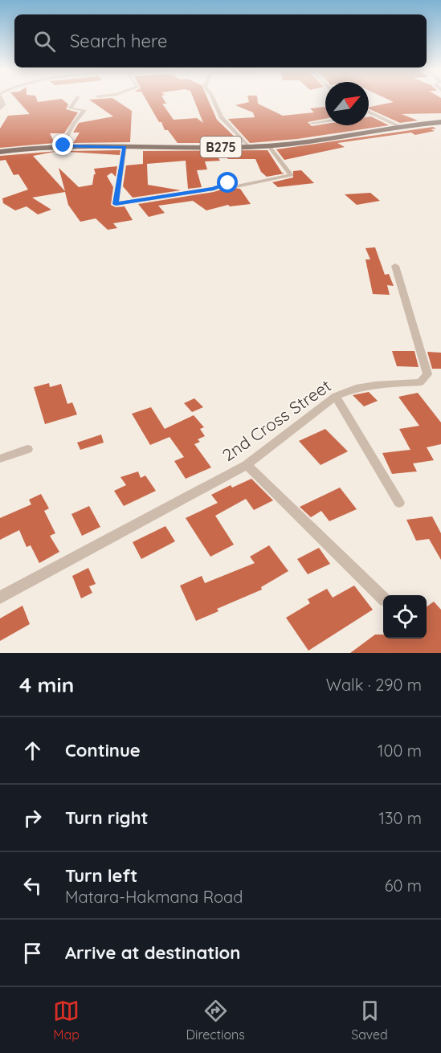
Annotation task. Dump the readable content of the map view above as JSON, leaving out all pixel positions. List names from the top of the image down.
{
  "streets": {
    "main road": ["B275"],
    "street": ["2nd Cross Street"]
  },
  "north": "top right",
  "page": {
    "search": "Search here",
    "heading": ["4 min", "Walk · 290 m"],
    "list": [
      ["Continue", "100 m"],
      ["Turn right", "130 m"],
      ["Turn left", "Matara-Hakmana Road", "60 m"],
      "Arrive at destination"
    ],
    "nav": ["Map", "Directions", "Saved"]
  }
}
